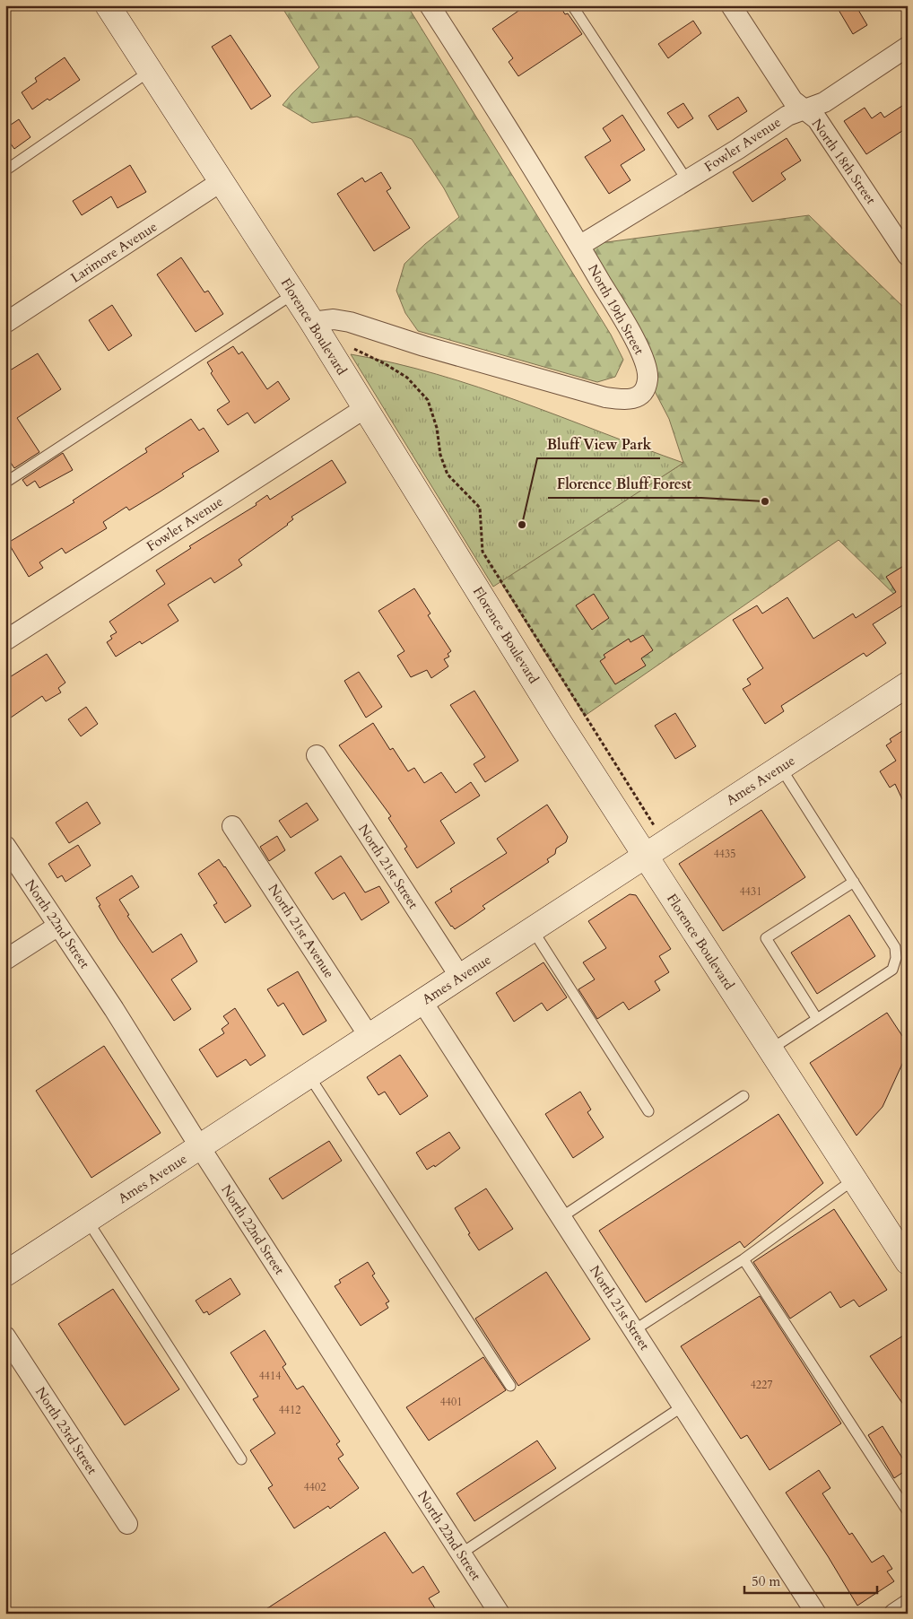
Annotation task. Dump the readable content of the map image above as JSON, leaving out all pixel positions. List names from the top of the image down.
{
  "streets": {
    "street": [
      "Fowler Avenue",
      "North 18th Street",
      "Larimore Avenue",
      "North 19th Street",
      "Florence Boulevard",
      "Ames Avenue",
      "North 21st Street",
      "North 22nd Street",
      "North 21st Avenue",
      "North 23rd Street"
    ]
  },
  "crossings": [
    ["Fowler Avenue", "North 18th Street"],
    ["Fowler Avenue", "North 19th Street"],
    ["Fowler Avenue", "Florence Boulevard"],
    ["Larimore Avenue", "Florence Boulevard"],
    ["North 19th Street", "Florence Boulevard"],
    ["Florence Boulevard", "Ames Avenue"],
    ["Ames Avenue", "North 21st Street"],
    ["Ames Avenue", "North 22nd Street"],
    ["Ames Avenue", "North 21st Avenue"]
  ],
  "places": ["Florence Bluff Forest", "Bluff View Park"],
  "house_numbers": [
    "4435",
    "4431",
    "4414",
    "4227",
    "4401",
    "4412",
    "4402"
  ],
  "scale_bar": "50 m"
}
